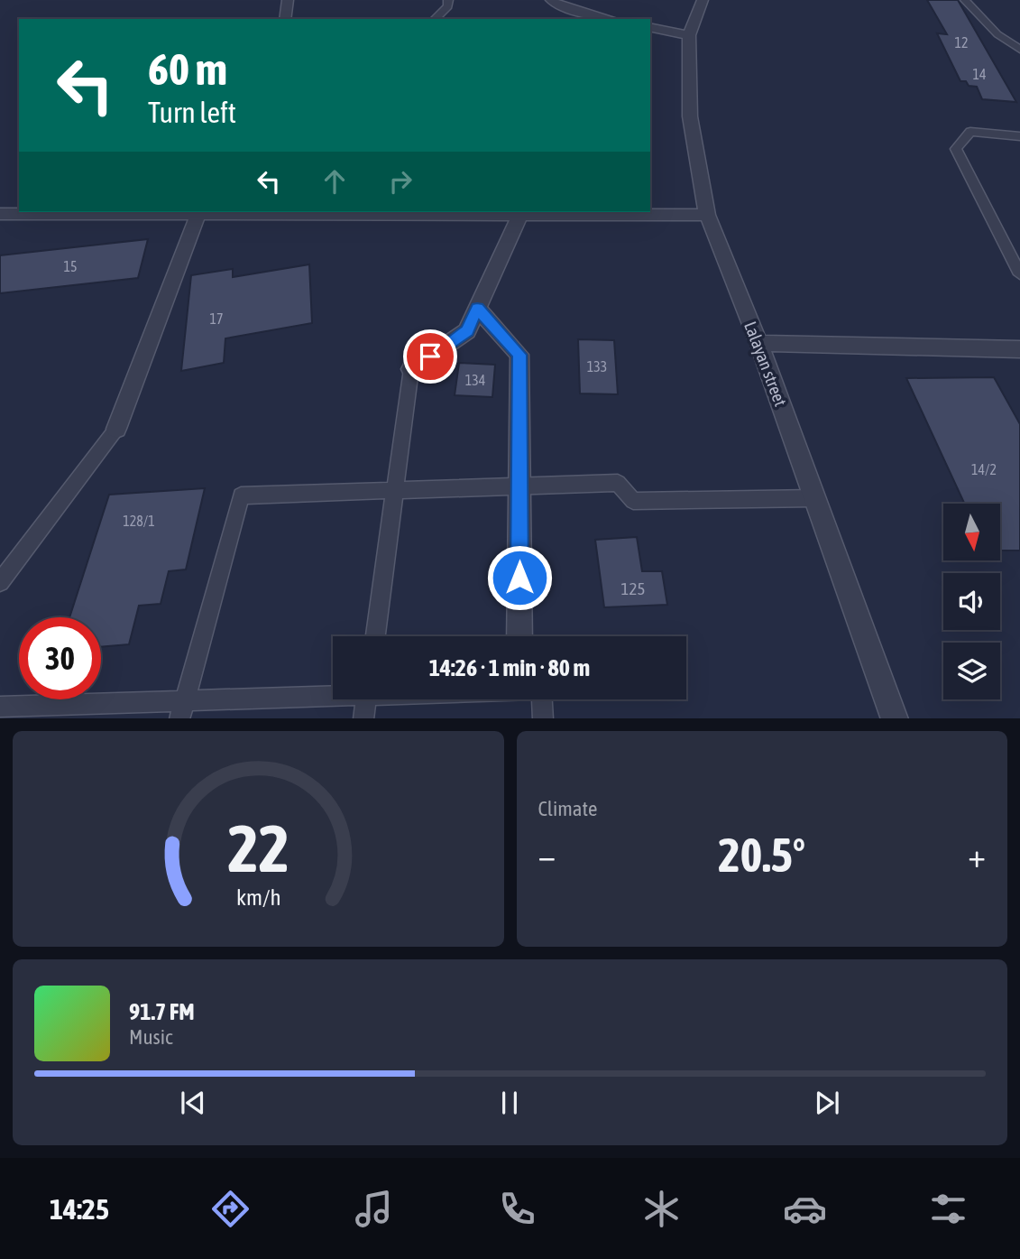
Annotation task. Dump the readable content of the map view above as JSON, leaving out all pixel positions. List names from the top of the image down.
{
  "streets": {
    "street": ["Lalayan street"]
  },
  "house_numbers": [
    "12",
    "14",
    "15",
    "17",
    "133",
    "134",
    "14/2",
    "128/1",
    "125"
  ],
  "north": "bottom",
  "page": {
    "turn": ["60 m", "Turn left"],
    "limit": "30",
    "trip": "14:26 · 1 min · 80 m",
    "tile": "Climate",
    "heat": ["−", "20.5°", "+"],
    "song": ["91.7 FM", "Music"],
    "tabs": "14:25",
    "gauge": ["22", "km/h"]
  }
}
